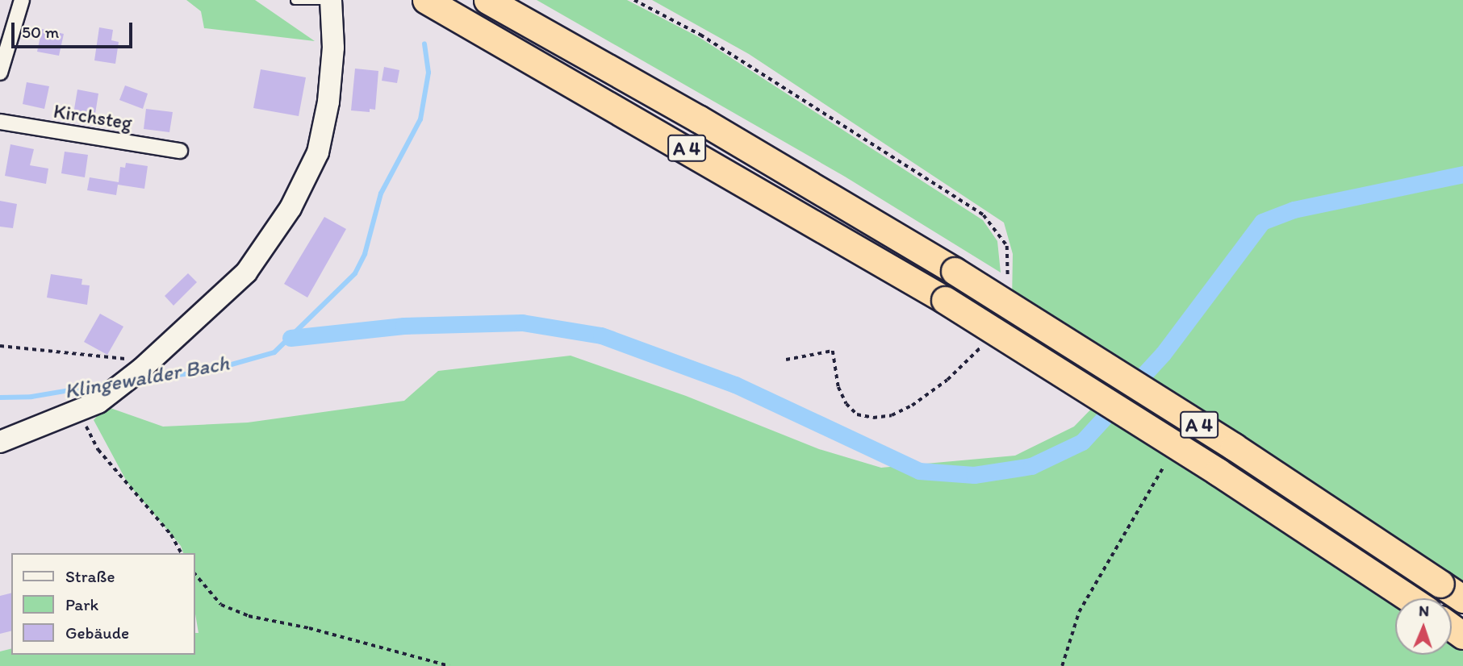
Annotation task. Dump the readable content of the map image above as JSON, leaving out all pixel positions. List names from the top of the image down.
{
  "streets": {
    "highway": ["A 4"],
    "street": ["Kirchsteg"]
  },
  "water": ["Klingewalder Bach"],
  "legend": ["Straße", "Park", "Gebäude"],
  "scale_bar": "50 m",
  "north": "top"
}
